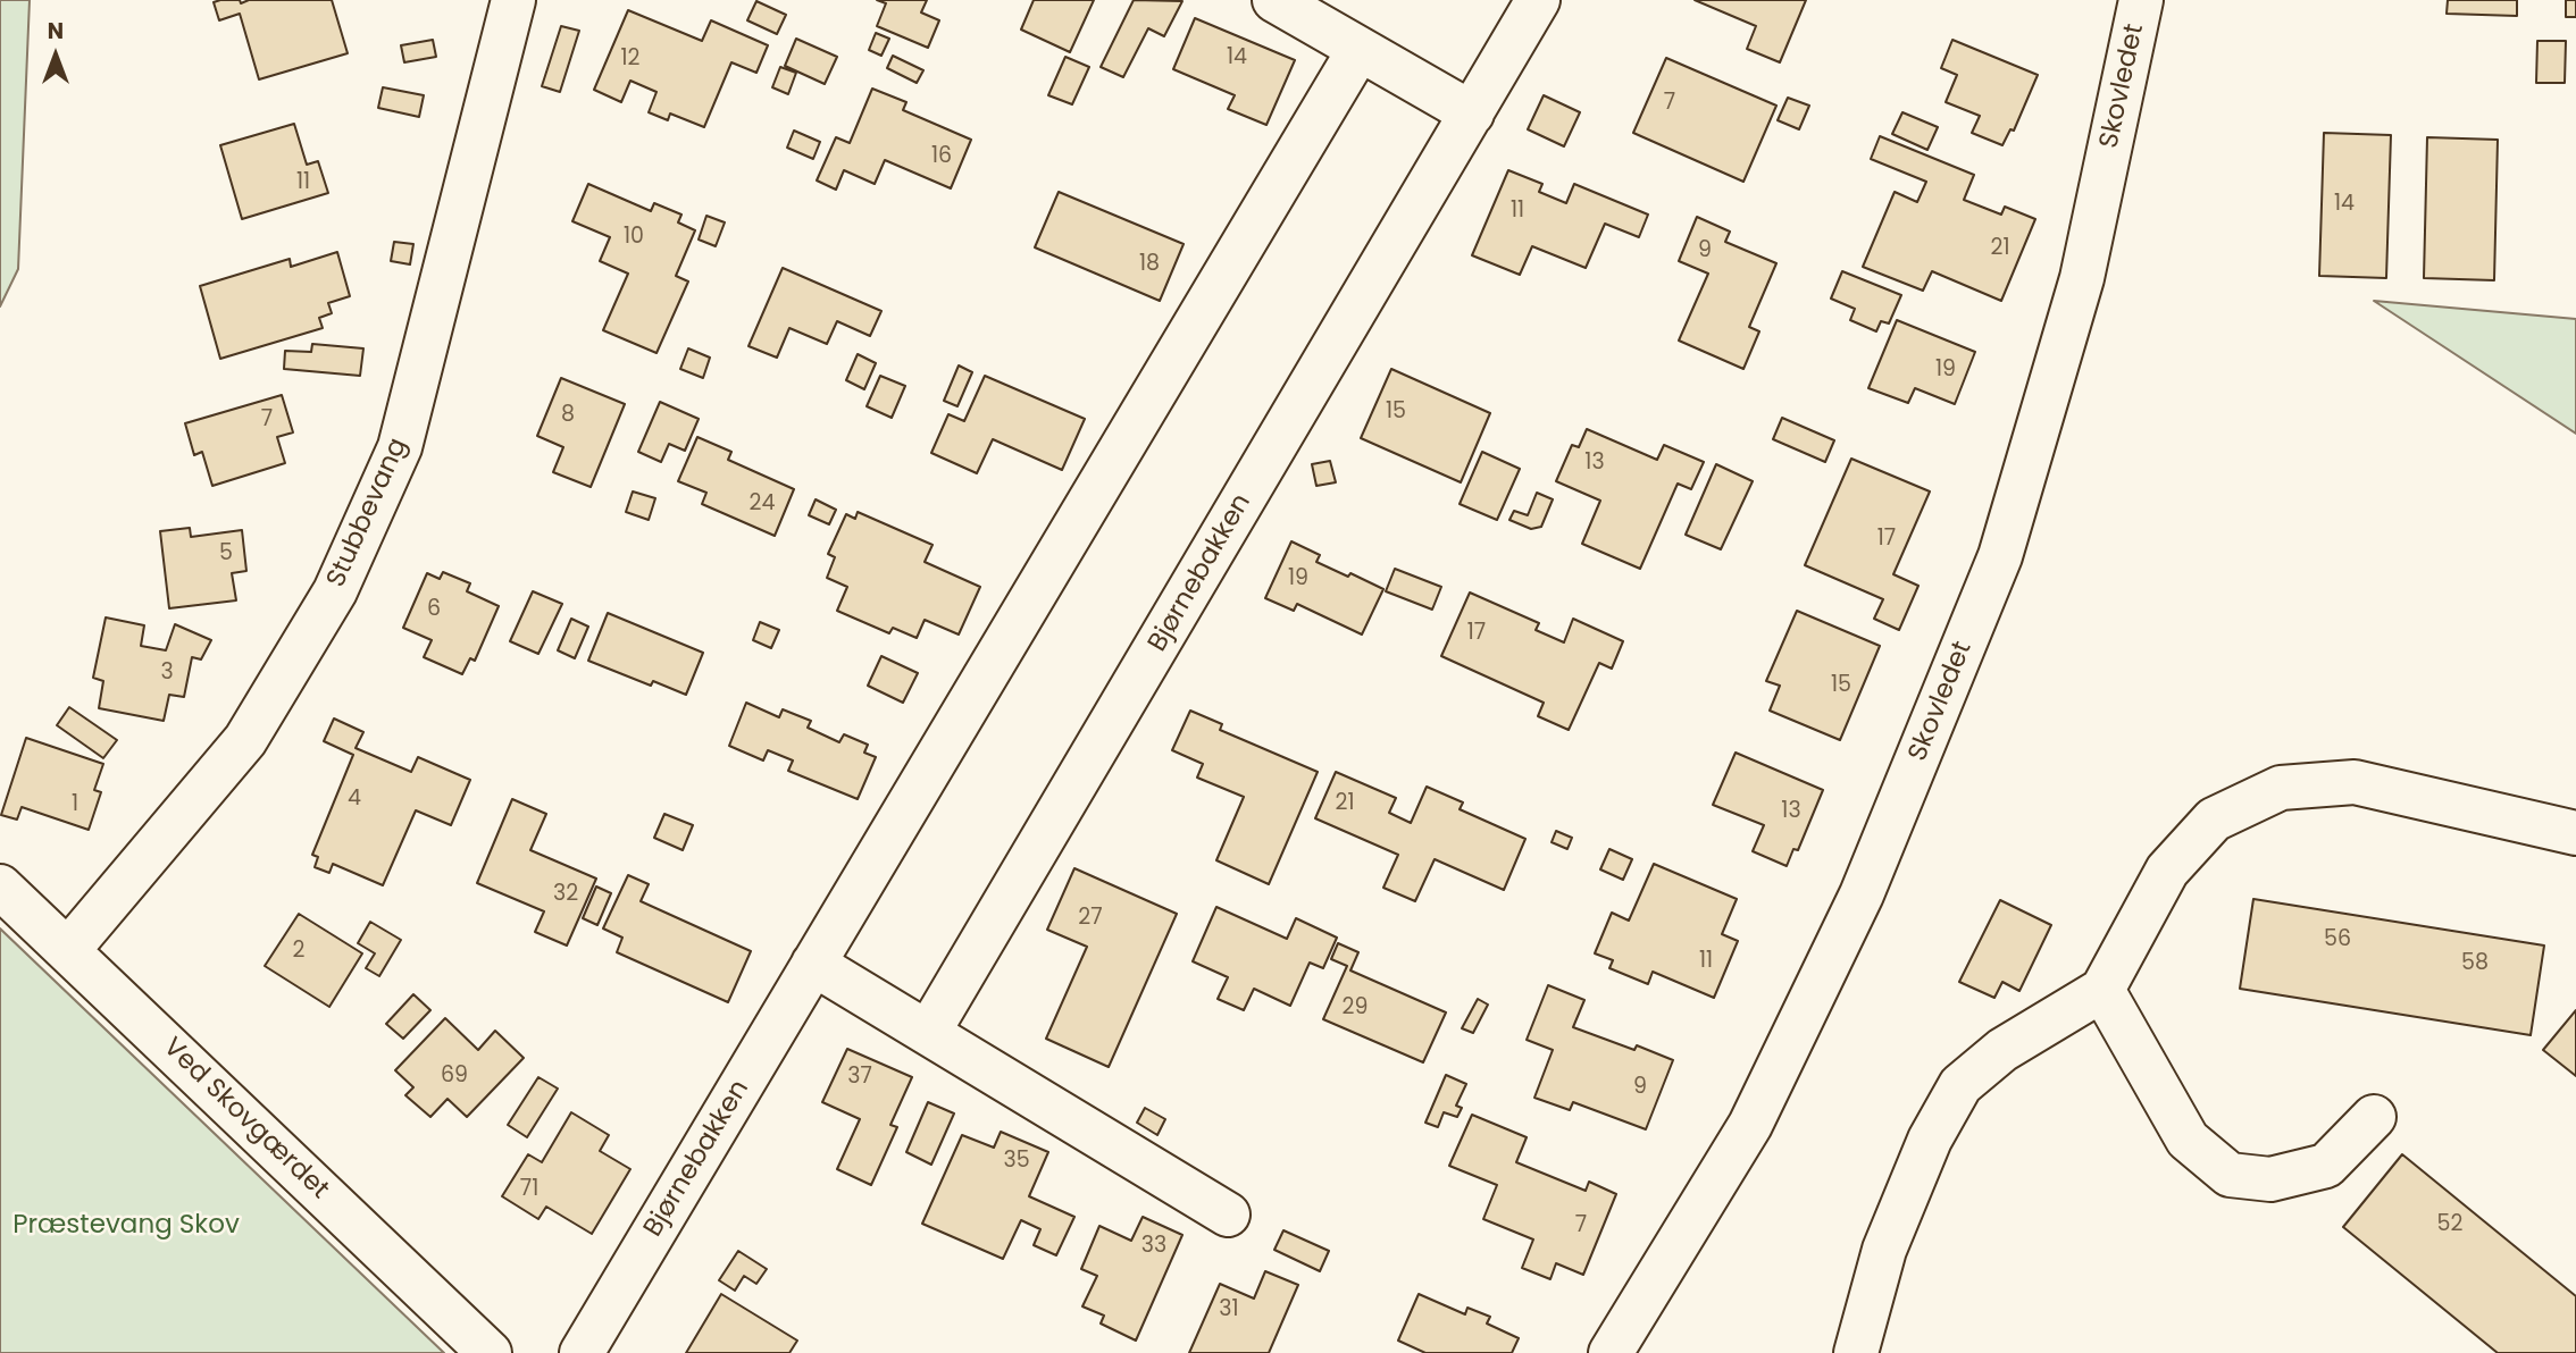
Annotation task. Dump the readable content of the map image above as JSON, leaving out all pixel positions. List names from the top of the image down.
{
  "streets": {
    "street": [
      "Skovledet",
      "Stubbevang",
      "Bjørnebakken",
      "Ved Skovgærdet"
    ]
  },
  "crossings": [
    ["Stubbevang", "Ved Skovgærdet"]
  ],
  "parks": ["Præstevang Skov"],
  "house_numbers": [
    "14",
    "12",
    "7",
    "16",
    "11",
    "14",
    "11",
    "10",
    "21",
    "9",
    "18",
    "19",
    "15",
    "8",
    "7",
    "13",
    "24",
    "17",
    "5",
    "19",
    "6",
    "17",
    "3",
    "15",
    "4",
    "21",
    "1",
    "13",
    "32",
    "27",
    "56",
    "2",
    "11",
    "58",
    "29",
    "69",
    "37",
    "9",
    "35",
    "71",
    "52",
    "7",
    "33",
    "31"
  ],
  "north": "top"
}
